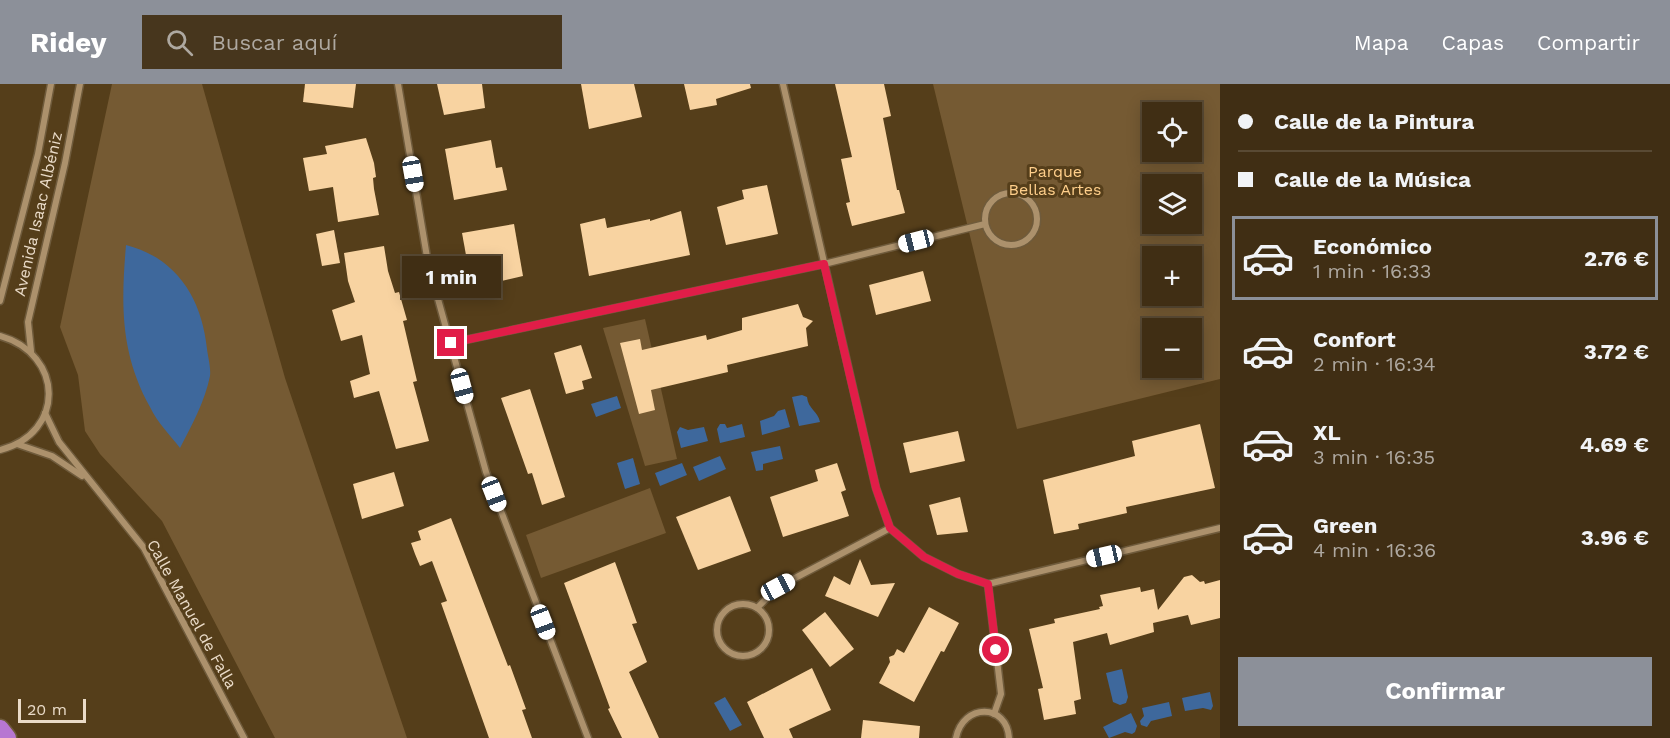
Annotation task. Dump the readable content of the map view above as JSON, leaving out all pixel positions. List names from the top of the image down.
{
  "streets": {
    "street": ["Avenida Isaac Albéniz", "Calle Manuel de Falla"]
  },
  "parks": ["Parque Bellas Artes"],
  "scale_bar": "20 m",
  "page": {
    "header": "Ridey",
    "search": "Buscar aquí",
    "nav": ["Mapa", "Capas", "Compartir"],
    "banner": ["Calle de la Pintura", "Calle de la Música"],
    "map_buttons": ["+", "−"],
    "list": [
      {
        "name": "Económico",
        "note": "1 min · 16:33",
        "value": "2.76 €"
      },
      {
        "name": "Confort",
        "note": "2 min · 16:34",
        "value": "3.72 €"
      },
      {
        "name": "XL",
        "note": "3 min · 16:35",
        "value": "4.69 €"
      },
      {
        "name": "Green",
        "note": "4 min · 16:36",
        "value": "3.96 €"
      }
    ],
    "bubble": "1 min",
    "buttons": "Confirmar",
    "scale": "20 m"
  }
}
